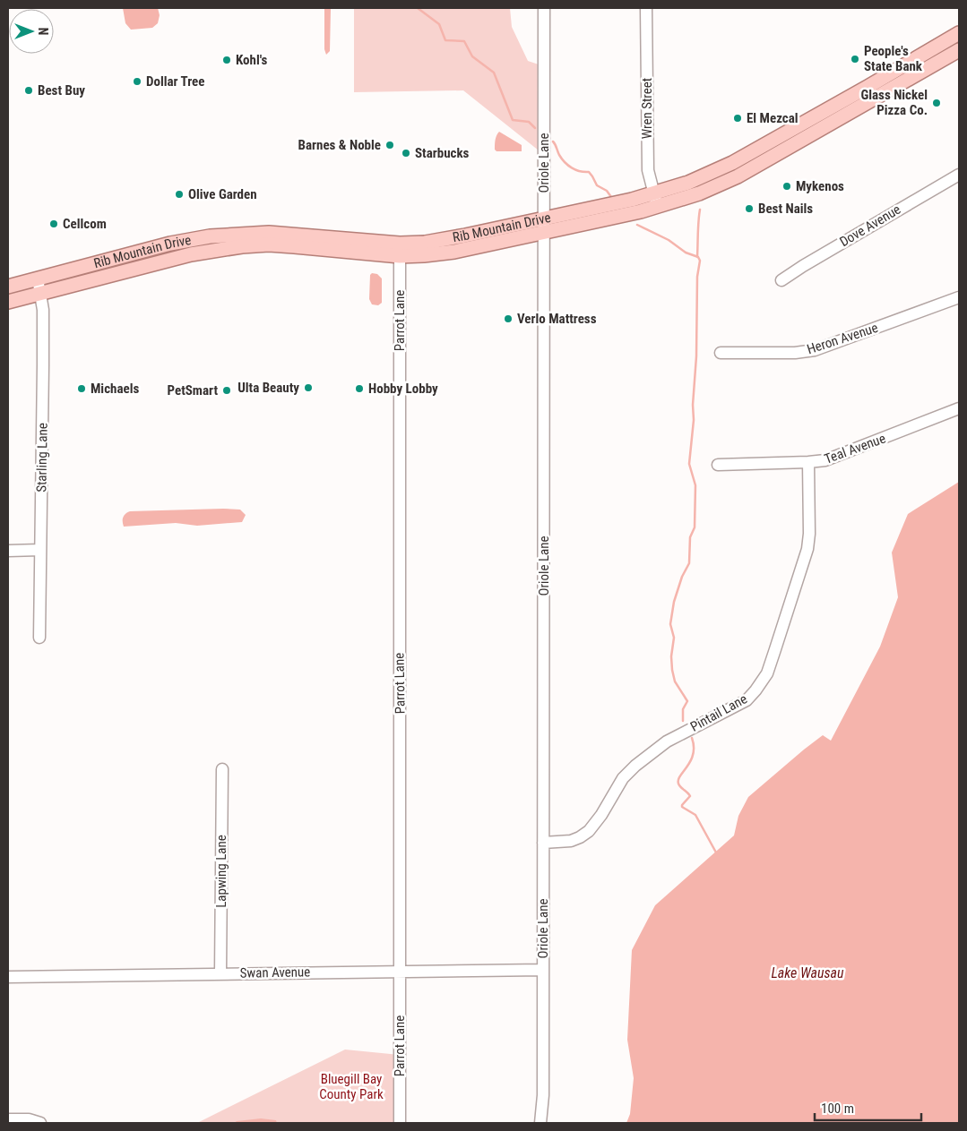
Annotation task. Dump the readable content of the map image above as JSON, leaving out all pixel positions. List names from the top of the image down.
{
  "streets": {
    "main road": ["Rib Mountain Drive"],
    "street": [
      "Wren Street",
      "Oriole Lane",
      "Dove Avenue",
      "Parrot Lane",
      "Heron Avenue",
      "Teal Avenue",
      "Starling Lane",
      "Pintail Lane",
      "Lapwing Lane",
      "Swan Avenue"
    ]
  },
  "crossings": [
    ["Wren Street", "Rib Mountain Drive"],
    ["Oriole Lane", "Rib Mountain Drive"],
    ["Oriole Lane", "Pintail Lane"],
    ["Oriole Lane", "Swan Avenue"],
    ["Rib Mountain Drive", "Parrot Lane"],
    ["Rib Mountain Drive", "Starling Lane"],
    ["Parrot Lane", "Swan Avenue"],
    ["Teal Avenue", "Pintail Lane"],
    ["Lapwing Lane", "Swan Avenue"]
  ],
  "water": ["Lake Wausau"],
  "parks": ["Bluegill Bay County Park"],
  "places": [
    "People's State Bank",
    "Kohl's",
    "Dollar Tree",
    "Best Buy",
    "Glass Nickel Pizza Co.",
    "El Mezcal",
    "Barnes & Noble",
    "Starbucks",
    "Mykenos",
    "Olive Garden",
    "Best Nails",
    "Cellcom",
    "Verlo Mattress",
    "Ulta Beauty",
    "Michaels",
    "Hobby Lobby",
    "PetSmart"
  ],
  "scale_bar": "100 m",
  "north": "right"
}
